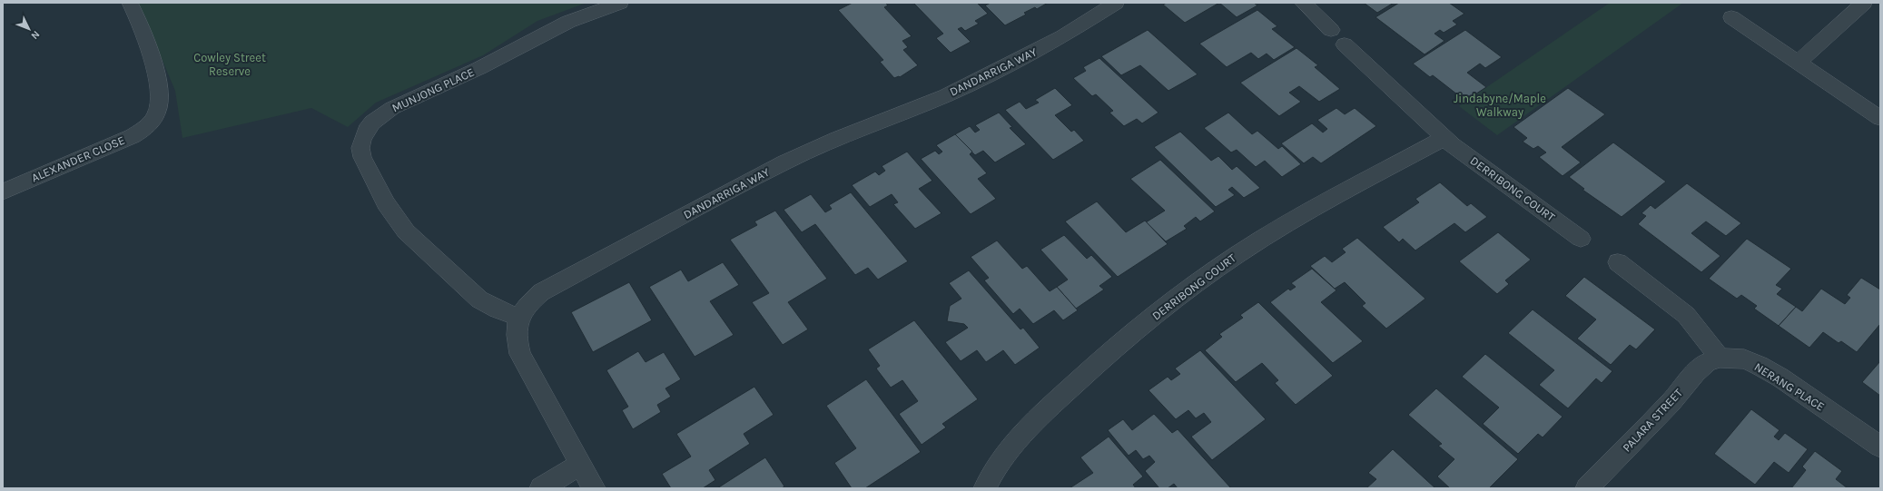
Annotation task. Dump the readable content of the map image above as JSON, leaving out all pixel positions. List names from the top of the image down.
{
  "streets": {
    "street": [
      "DANDARRIGA WAY",
      "MUNJONG PLACE",
      "ALEXANDER CLOSE",
      "DERRIBONG COURT",
      "NERANG PLACE",
      "PALARA STREET"
    ]
  },
  "crossings": [
    ["DANDARRIGA WAY", "MUNJONG PLACE"],
    ["NERANG PLACE", "PALARA STREET"]
  ],
  "parks": ["Cowley Street Reserve", "Jindabyne/Maple Walkway"],
  "north": "bottom right"
}
